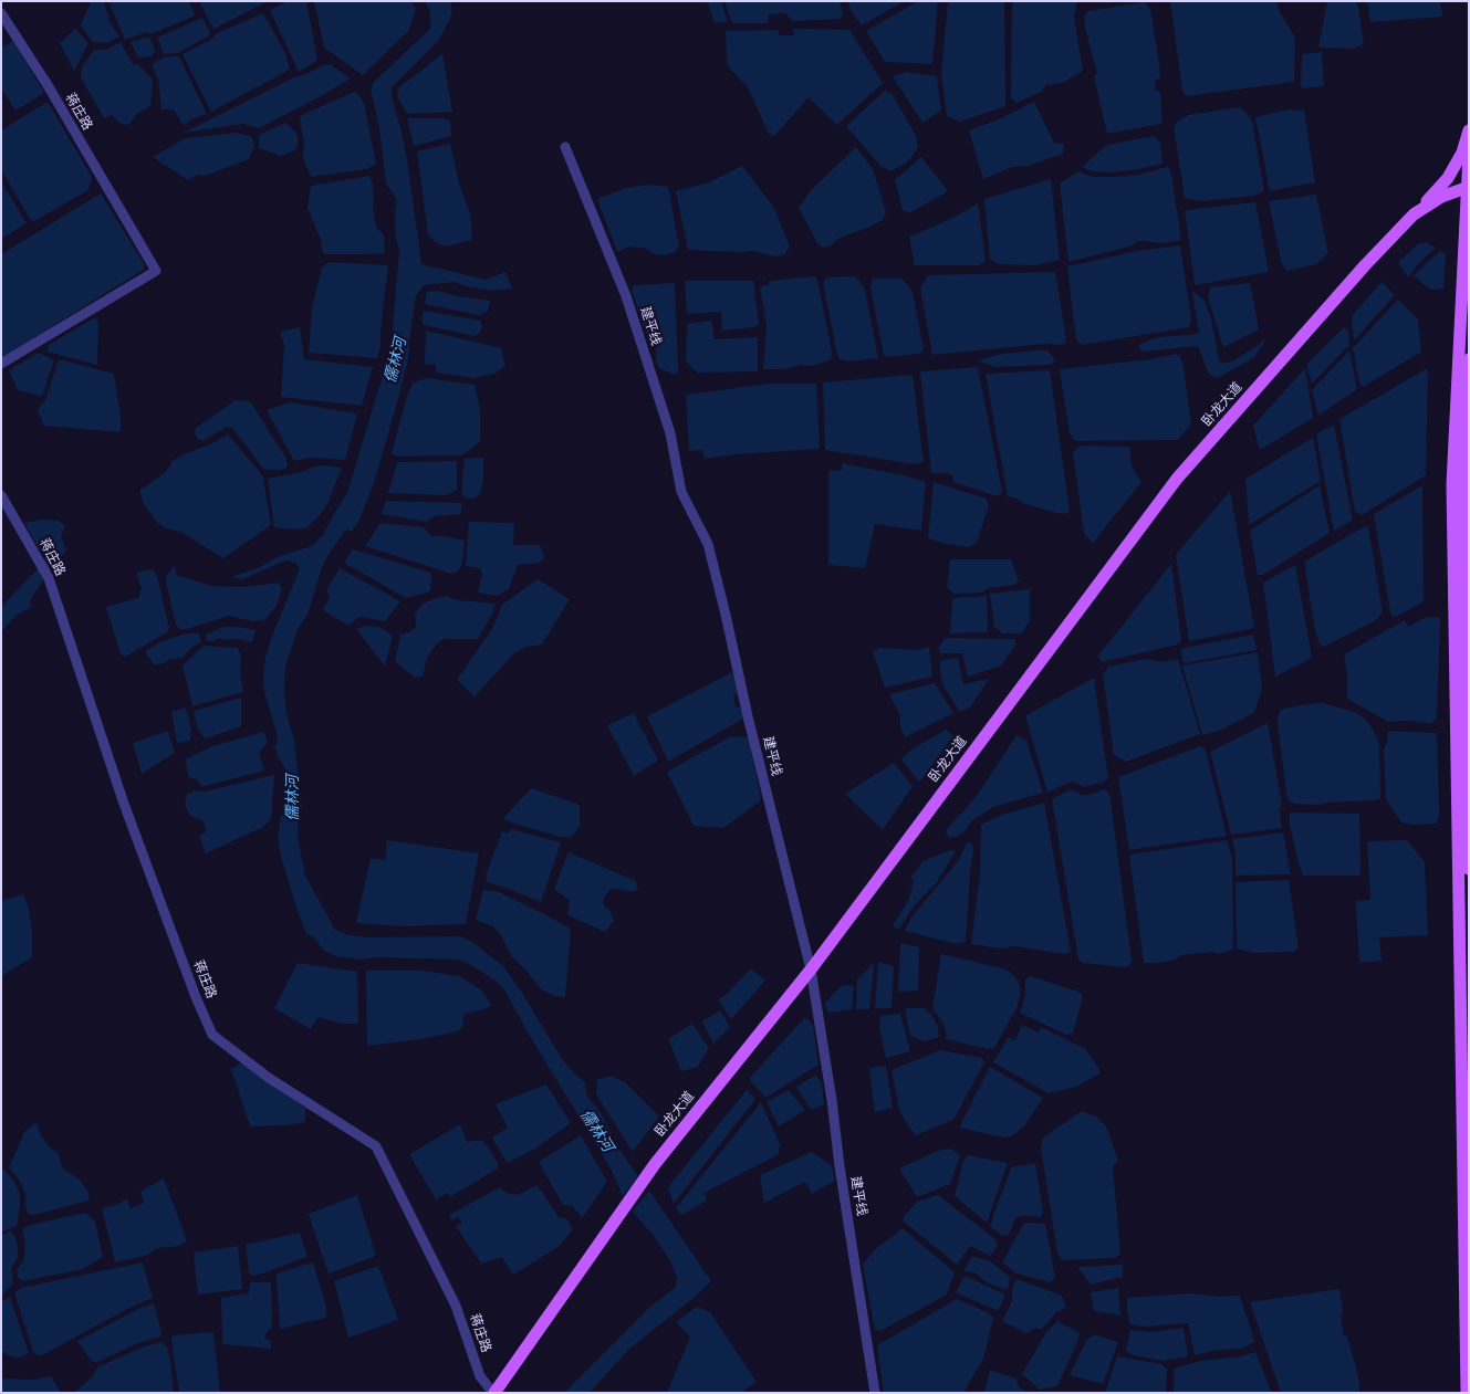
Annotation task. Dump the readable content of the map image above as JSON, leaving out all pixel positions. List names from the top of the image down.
{
  "streets": {
    "main road": ["卧龙大道"],
    "street": ["蒋庄路", "建平线"]
  },
  "crossings": [
    ["蒋庄路", "卧龙大道"],
    ["建平线", "卧龙大道"]
  ],
  "water": ["儒林河"]
}
